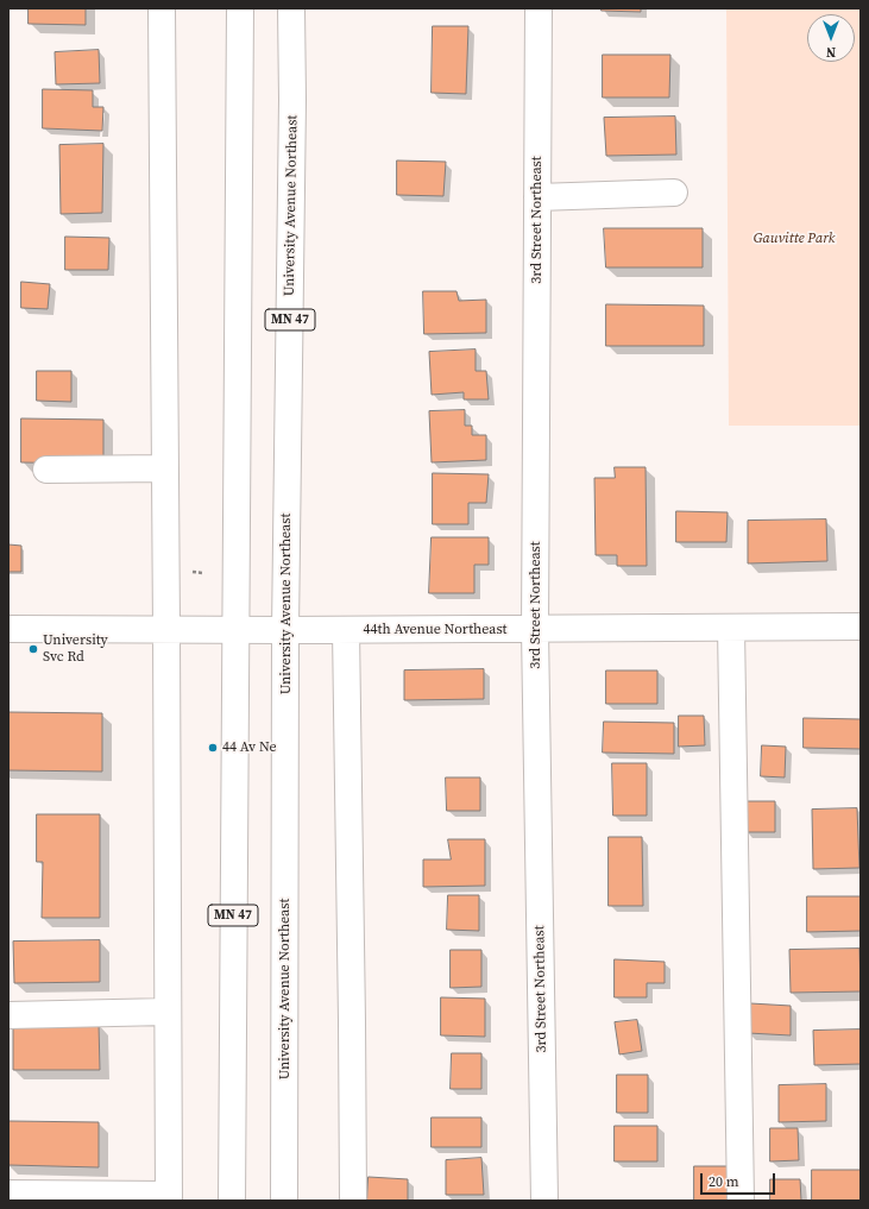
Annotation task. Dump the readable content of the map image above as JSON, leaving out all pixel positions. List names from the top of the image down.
{
  "streets": {
    "street": [
      "University Avenue Northeast",
      "3rd Street Northeast",
      "MN 47",
      "44th Avenue Northeast"
    ]
  },
  "crossings": [
    ["University Avenue Northeast", "44th Avenue Northeast"],
    ["3rd Street Northeast", "44th Avenue Northeast"],
    ["MN 47", "44th Avenue Northeast"]
  ],
  "parks": ["Gauvitte Park"],
  "places": ["University Svc Rd", "44 Av Ne"],
  "scale_bar": "20 m",
  "north": "bottom"
}
